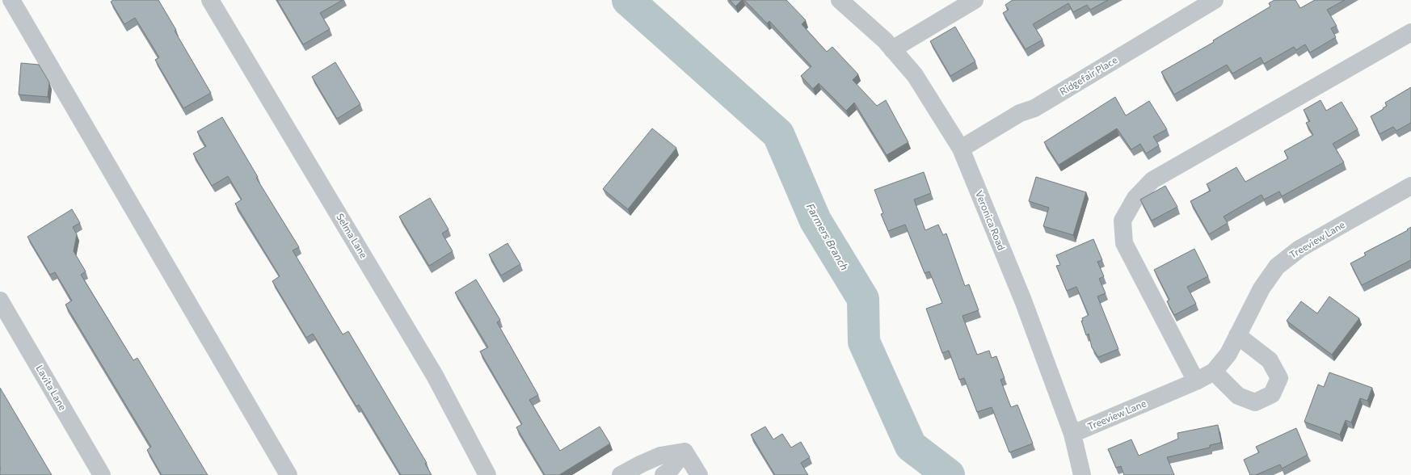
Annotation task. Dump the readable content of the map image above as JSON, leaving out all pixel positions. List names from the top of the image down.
{
  "streets": {
    "street": [
      "Ridgefair Place",
      "Veronica Road",
      "Selma Lane",
      "Treeview Lane",
      "Lavita Lane"
    ]
  },
  "crossings": [
    ["Ridgefair Place", "Veronica Road"],
    ["Veronica Road", "Treeview Lane"]
  ],
  "water": ["Farmers Branch"]
}
